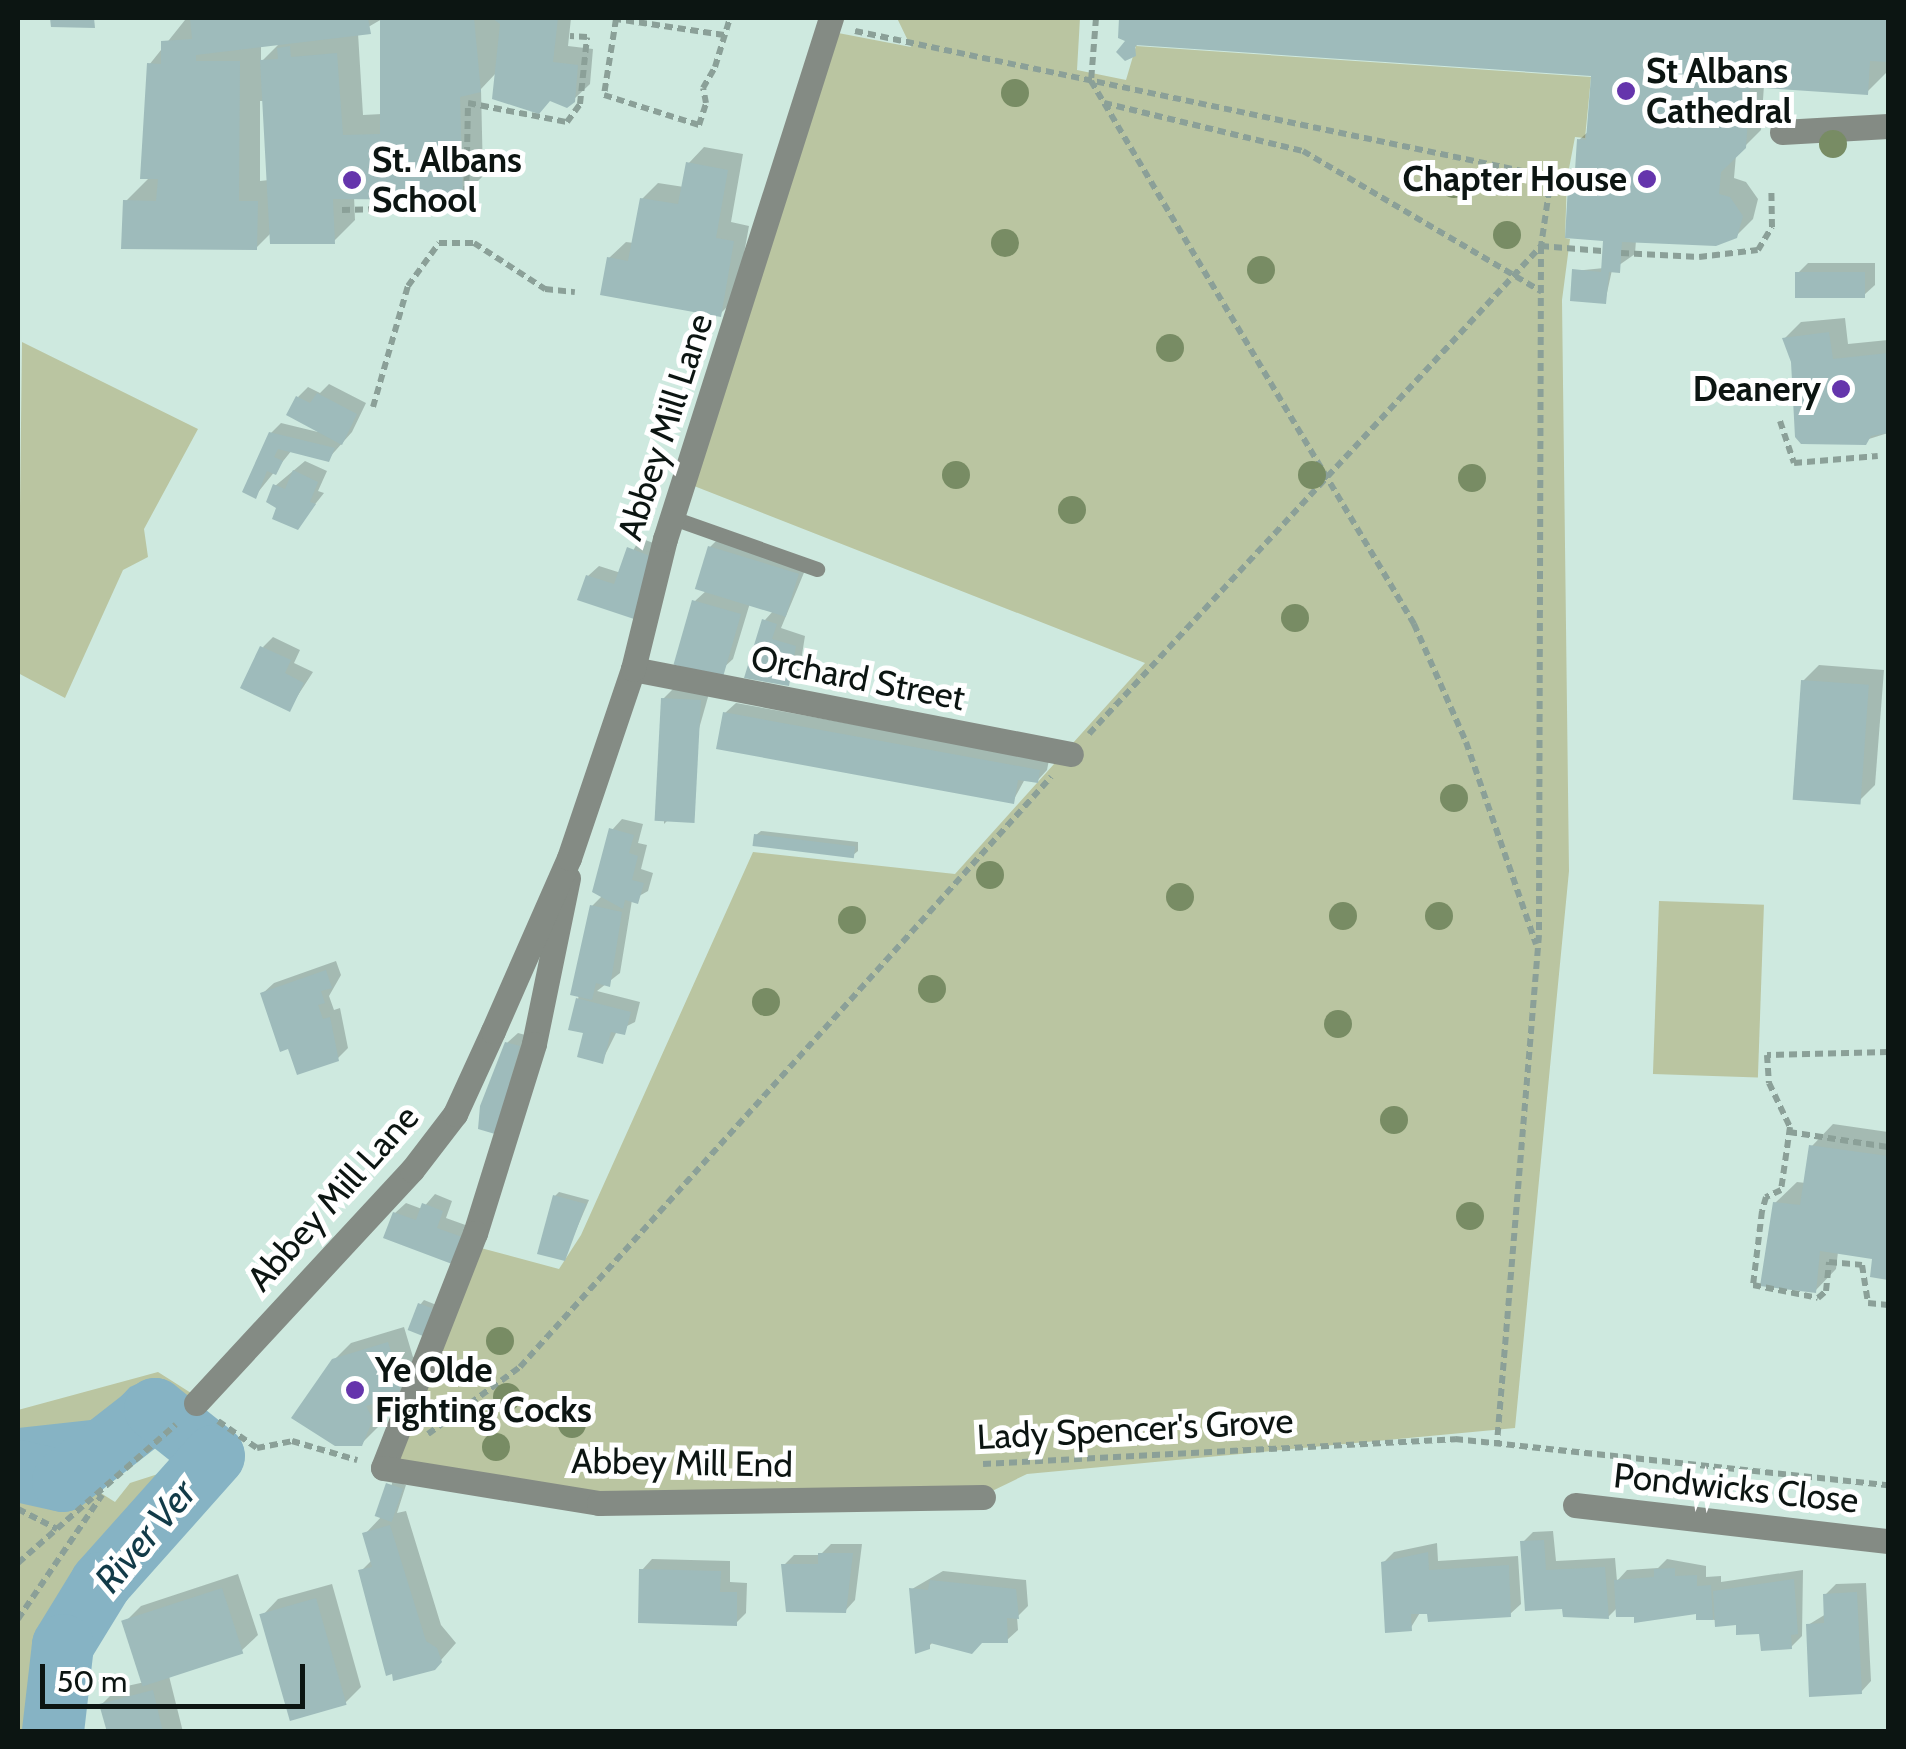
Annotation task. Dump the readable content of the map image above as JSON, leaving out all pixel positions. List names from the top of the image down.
{
  "streets": {
    "street": [
      "Abbey Mill Lane",
      "Orchard Street",
      "Abbey Mill End",
      "Pondwicks Close"
    ],
    "path": ["Lady Spencer's Grove"]
  },
  "crossings": [
    ["Abbey Mill Lane", "Orchard Street"],
    ["Abbey Mill Lane", "Abbey Mill End"]
  ],
  "water": ["River Ver"],
  "places": [
    "St Albans Cathedral",
    "Chapter House",
    "St. Albans School",
    "Deanery",
    "Ye Olde Fighting Cocks"
  ],
  "scale_bar": "50 m"
}
